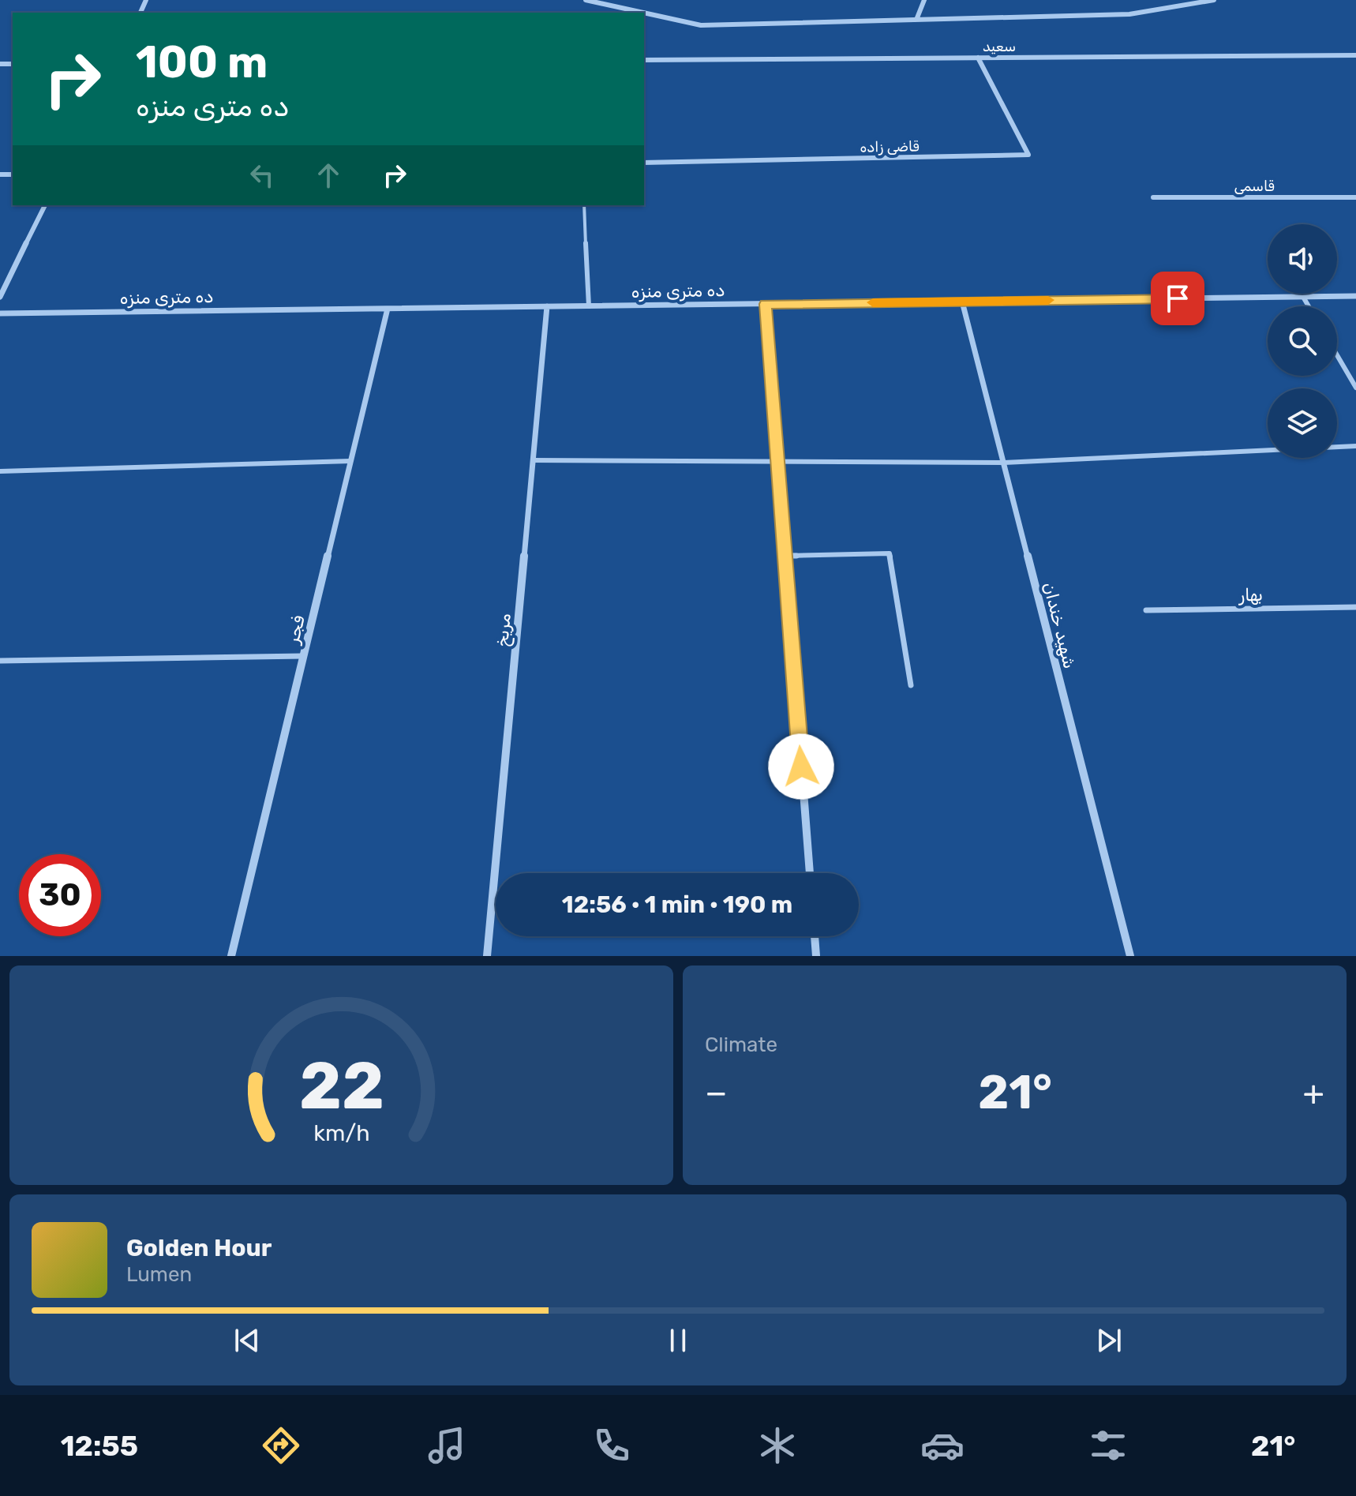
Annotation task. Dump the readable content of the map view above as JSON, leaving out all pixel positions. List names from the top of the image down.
{
  "streets": {
    "street": [
      "سعید",
      "قاضی زاده",
      "قاسمی",
      "ده متری منزه",
      "شهید خندان",
      "فجر",
      "مریخ"
    ],
    "lane": ["بهار"]
  },
  "crossings": [
    ["سعید", "قاضی زاده"],
    ["ده متری منزه", "شهید خندان"],
    ["ده متری منزه", "فجر"],
    ["ده متری منزه", "مریخ"]
  ],
  "page": {
    "turn": ["100 m", "ده متری منزه"],
    "limit": "30",
    "trip": "12:56 · 1 min · 190 m",
    "tile": "Climate",
    "heat": ["−", "21°", "+"],
    "song": ["Golden Hour", "Lumen"],
    "tabs": ["12:55", "21°"],
    "gauge": ["22", "km/h"]
  }
}
